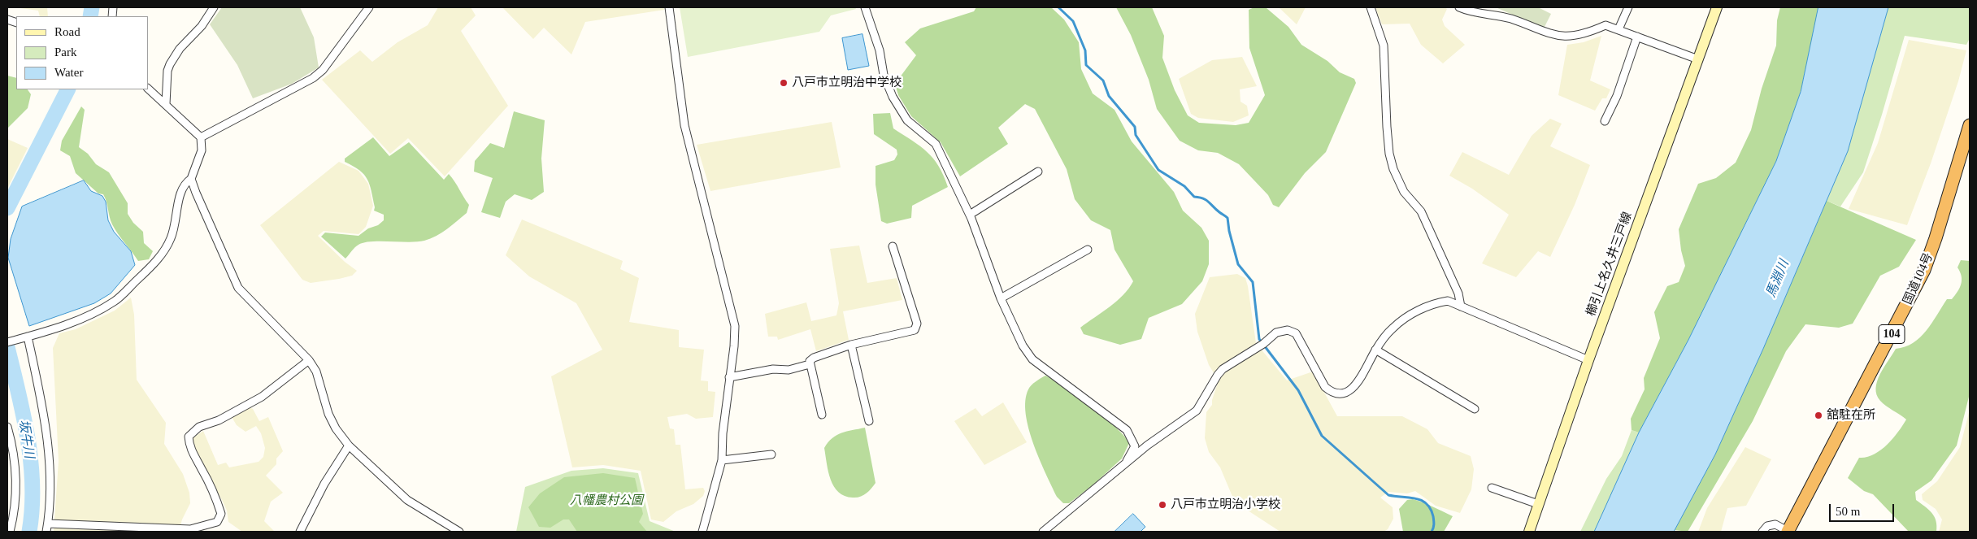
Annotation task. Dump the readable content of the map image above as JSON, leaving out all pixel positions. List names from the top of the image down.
{
  "streets": {
    "highway": ["国道104号", "104"],
    "main road": ["櫛引上名久井三戸線"]
  },
  "water": ["馬淵川", "坂牛川"],
  "parks": ["八幡農村公園"],
  "places": ["八戸市立明治中学校", "舘駐在所", "八戸市立明治小学校"],
  "legend": ["Road", "Park", "Water"],
  "scale_bar": "50 m"
}
